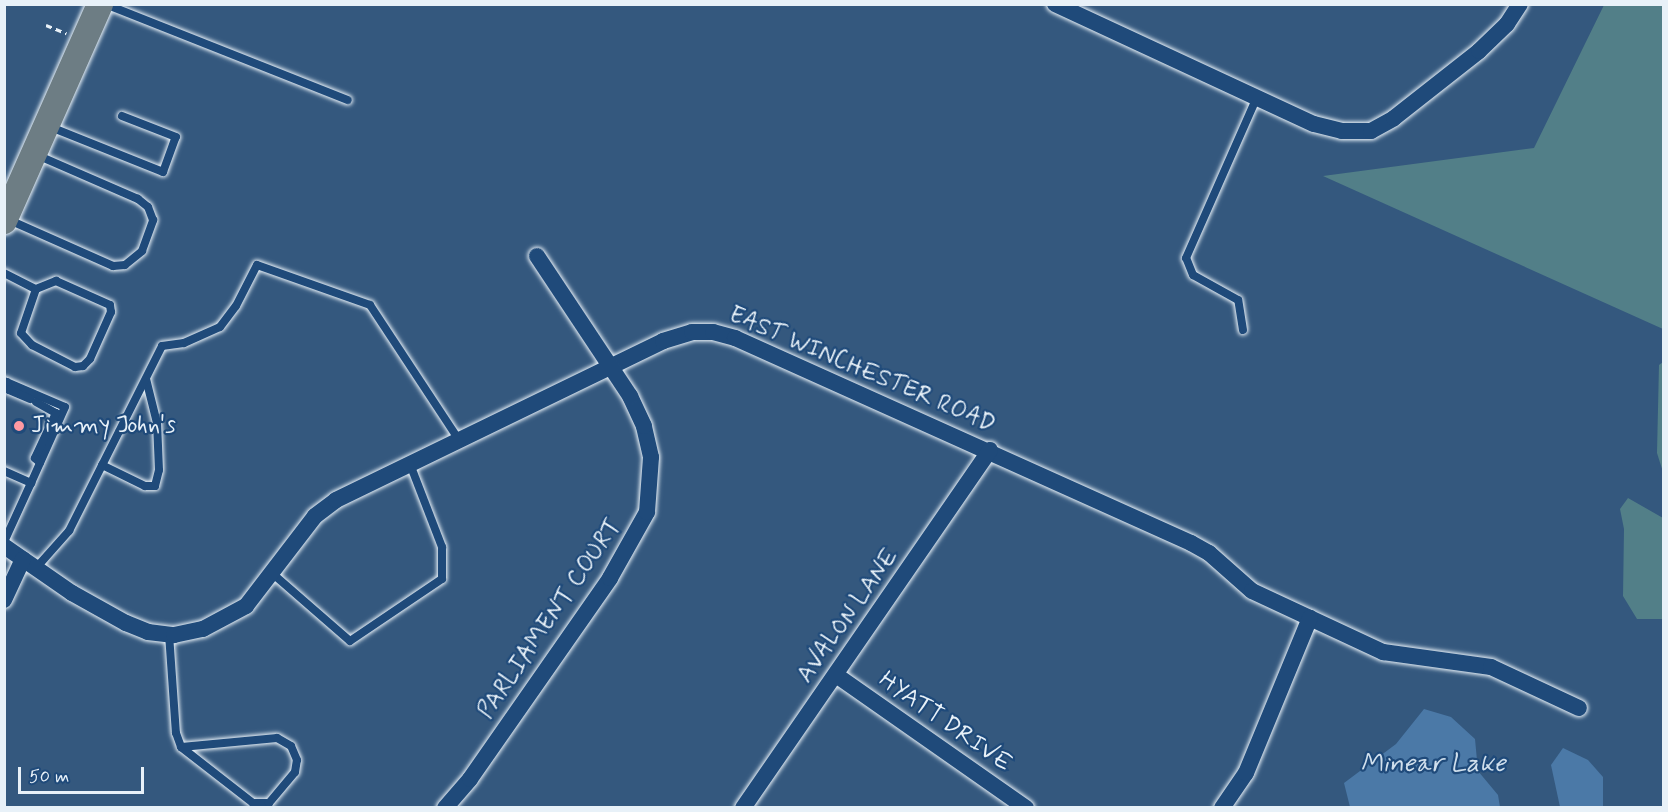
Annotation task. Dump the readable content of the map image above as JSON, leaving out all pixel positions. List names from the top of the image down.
{
  "streets": {
    "street": [
      "EAST WINCHESTER ROAD",
      "AVALON LANE",
      "PARLIAMENT COURT",
      "HYATT DRIVE"
    ]
  },
  "crossings": [
    ["EAST WINCHESTER ROAD", "AVALON LANE"],
    ["EAST WINCHESTER ROAD", "PARLIAMENT COURT"],
    ["AVALON LANE", "HYATT DRIVE"]
  ],
  "water": ["Minear Lake"],
  "places": ["Jimmy John's"],
  "scale_bar": "50 m"
}
